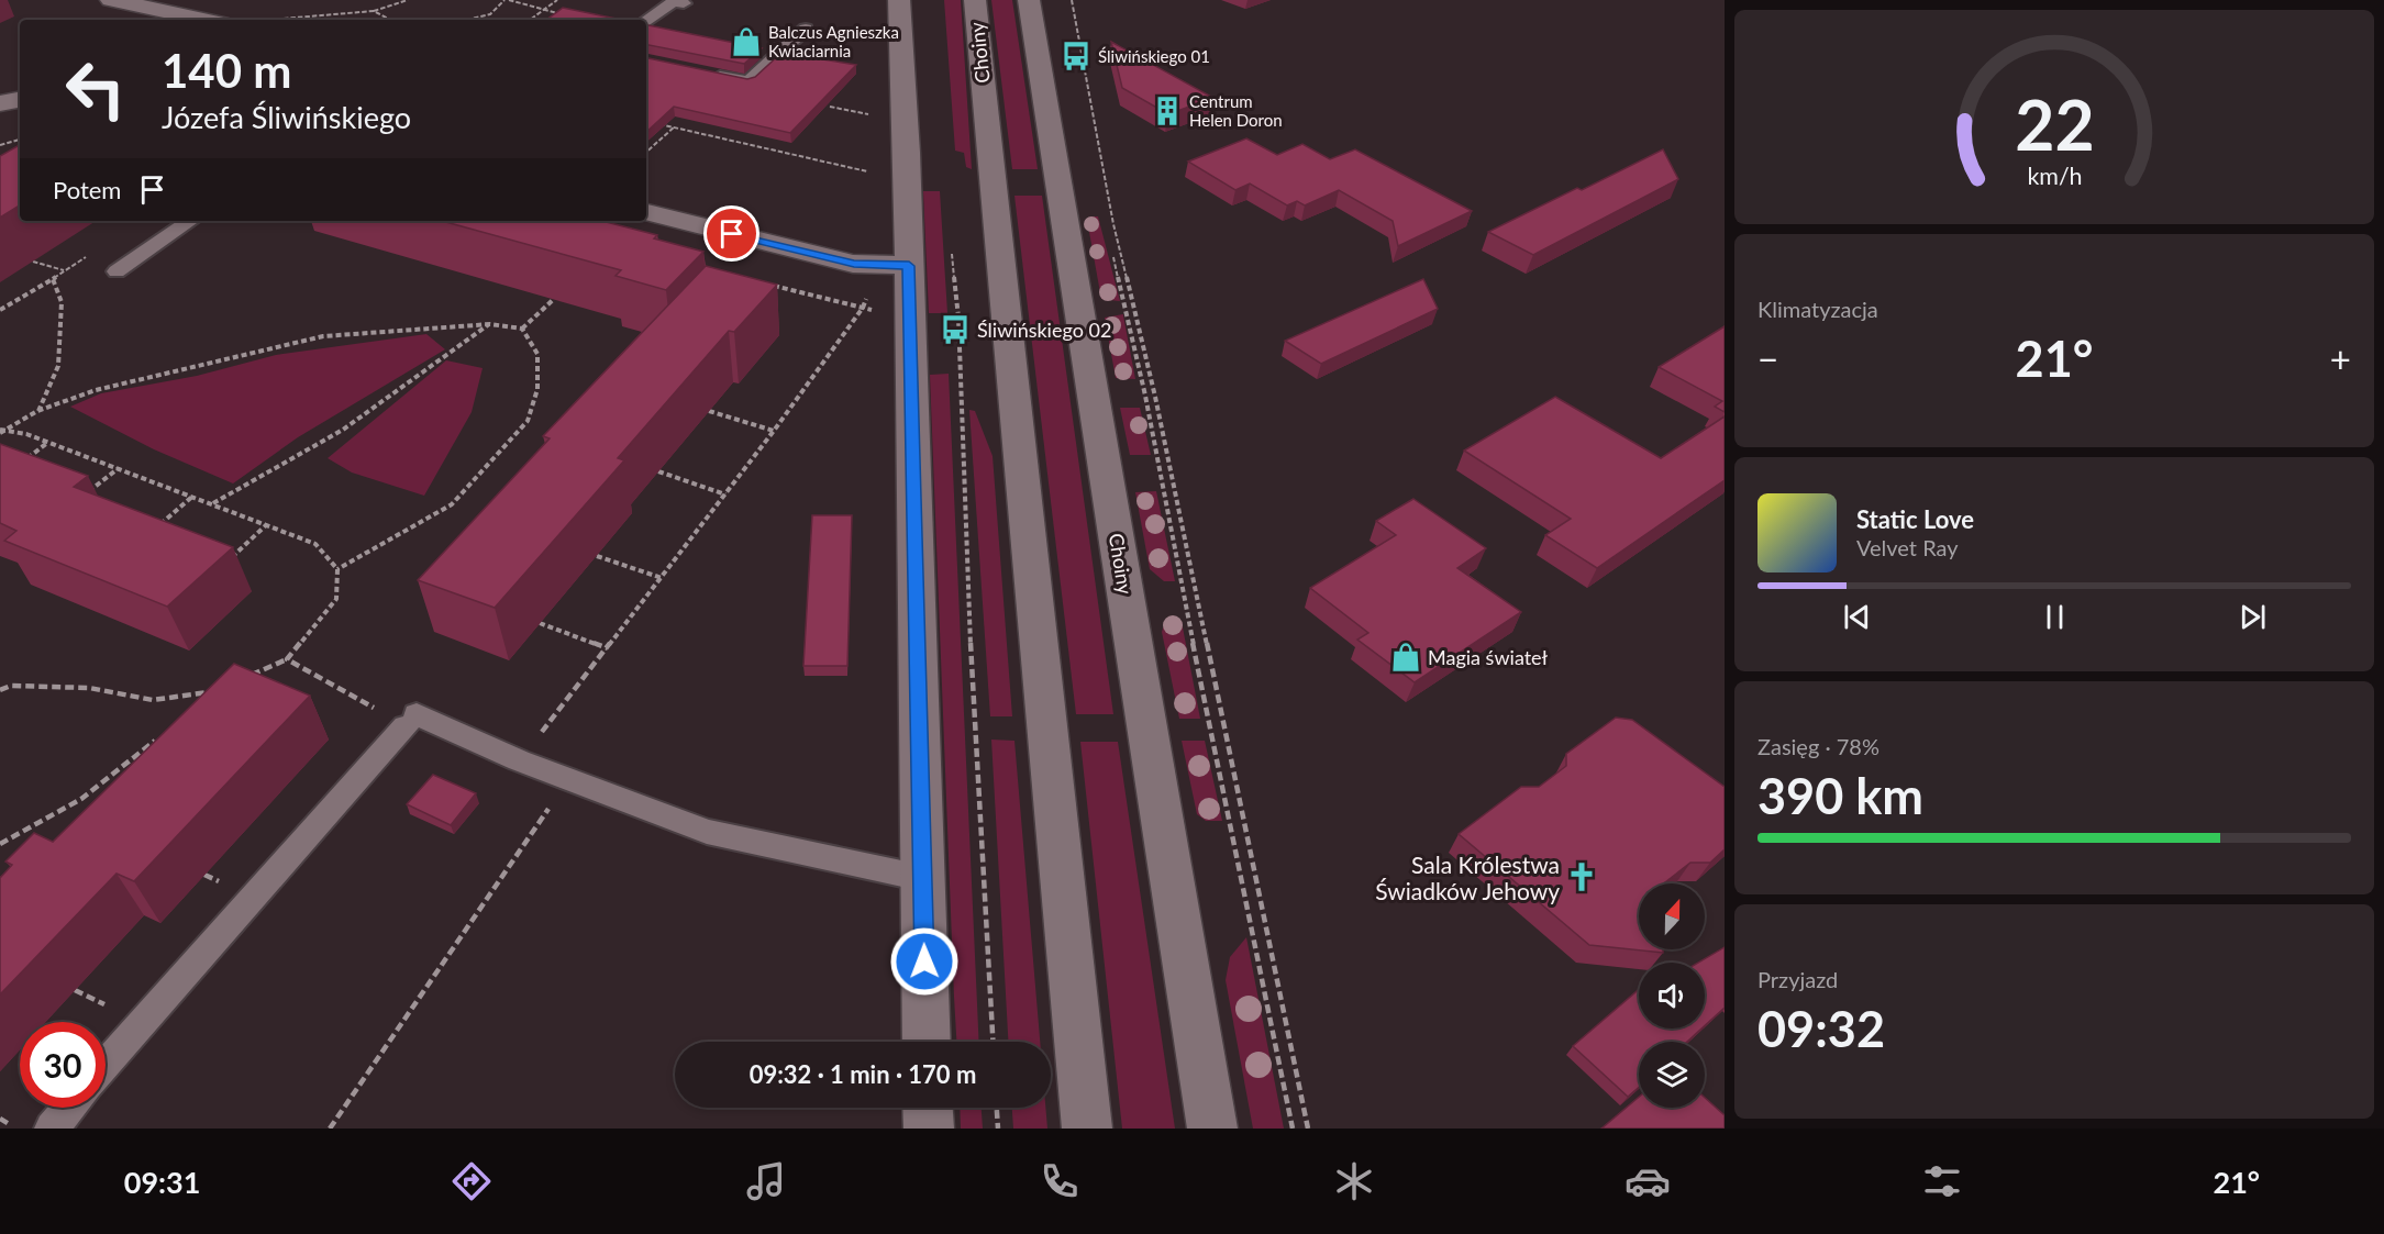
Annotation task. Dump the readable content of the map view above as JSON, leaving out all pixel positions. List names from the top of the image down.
{
  "streets": {
    "street": ["Choiny"]
  },
  "places": {
    "shop": ["Balczus Agnieszka Kwiaciarnia", "Magia świateł"],
    "bus stop": ["Śliwińskiego 01", "Śliwińskiego 02"],
    "building": ["Centrum Helen Doron"],
    "church": ["Sala Królestwa Świadków Jehowy"]
  },
  "north": "top",
  "page": {
    "turn": ["140 m", "Józefa Śliwińskiego"],
    "then": "Potem",
    "tile": [
      "Klimatyzacja",
      ["Zasięg · 78%", "390 km"],
      ["Przyjazd", "09:32"]
    ],
    "heat": ["−", "21°", "+"],
    "song": ["Static Love", "Velvet Ray"],
    "limit": "30",
    "trip": "09:32 · 1 min · 170 m",
    "tabs": ["09:31", "21°"],
    "gauge": ["22", "km/h"]
  }
}
